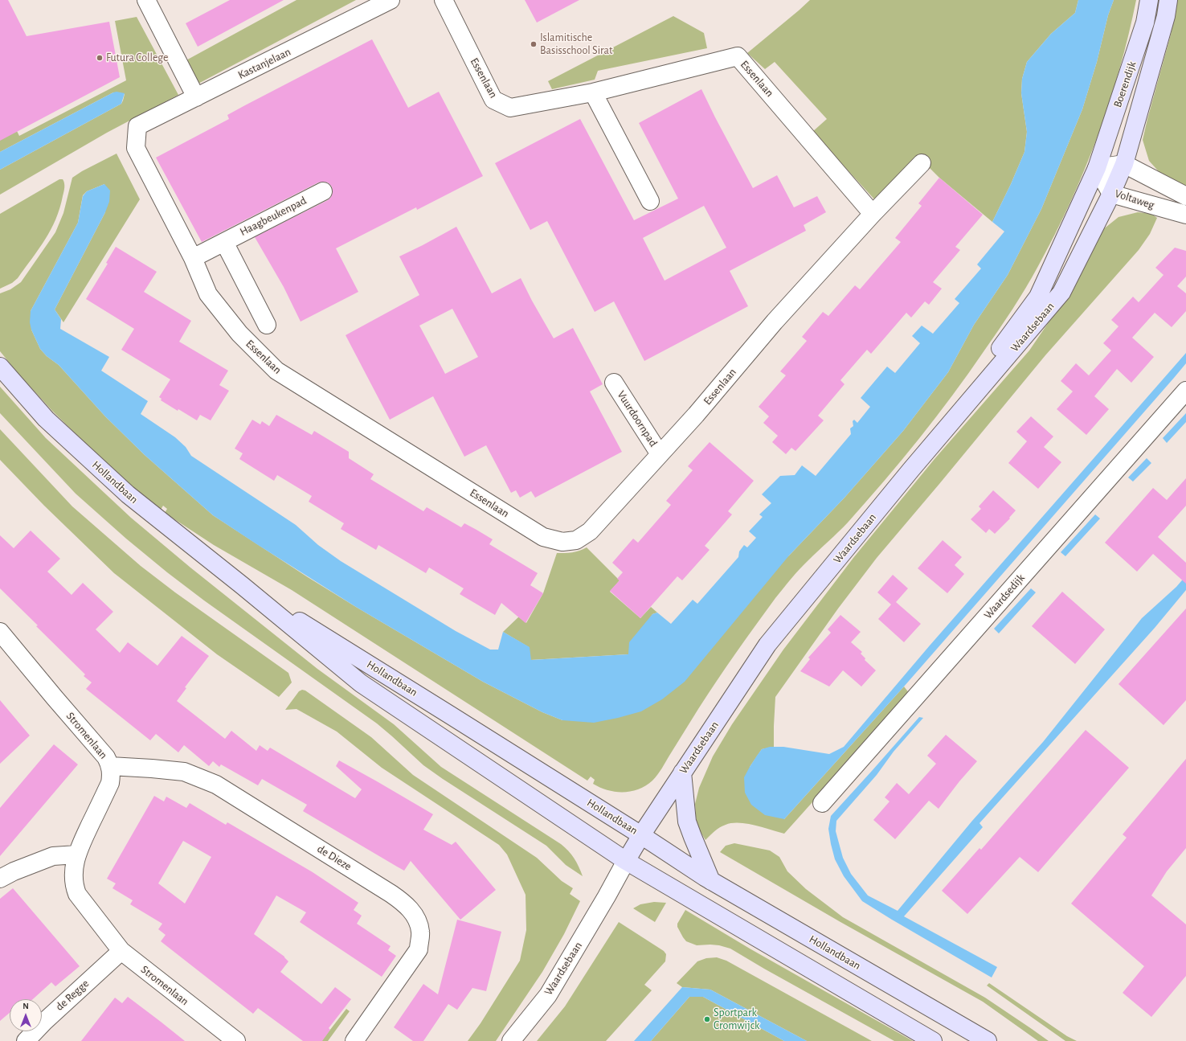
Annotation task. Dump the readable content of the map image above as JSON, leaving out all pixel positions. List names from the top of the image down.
{
  "streets": {
    "main road": ["Boerendijk", "Waardsebaan", "Hollandbaan"],
    "street": [
      "Kastanjelaan",
      "Essenlaan",
      "Voltaweg",
      "Haagbeukenpad",
      "Vuurdoornpad",
      "Waardsedijk",
      "Stromenlaan",
      "de Dieze",
      "de Regge"
    ]
  },
  "crossings": [
    ["Kastanjelaan", "Essenlaan"],
    ["Essenlaan", "Haagbeukenpad"],
    ["Essenlaan", "Vuurdoornpad"],
    ["Boerendijk", "Voltaweg"],
    ["Boerendijk", "Waardsebaan"],
    ["Voltaweg", "Waardsebaan"],
    ["Waardsebaan", "Hollandbaan"],
    ["Stromenlaan", "de Dieze"],
    ["Stromenlaan", "de Regge"]
  ],
  "places": ["Islamitische Basisschool Sirat", "Futura College", "Sportpark Cromwijck"],
  "north": "top"
}
